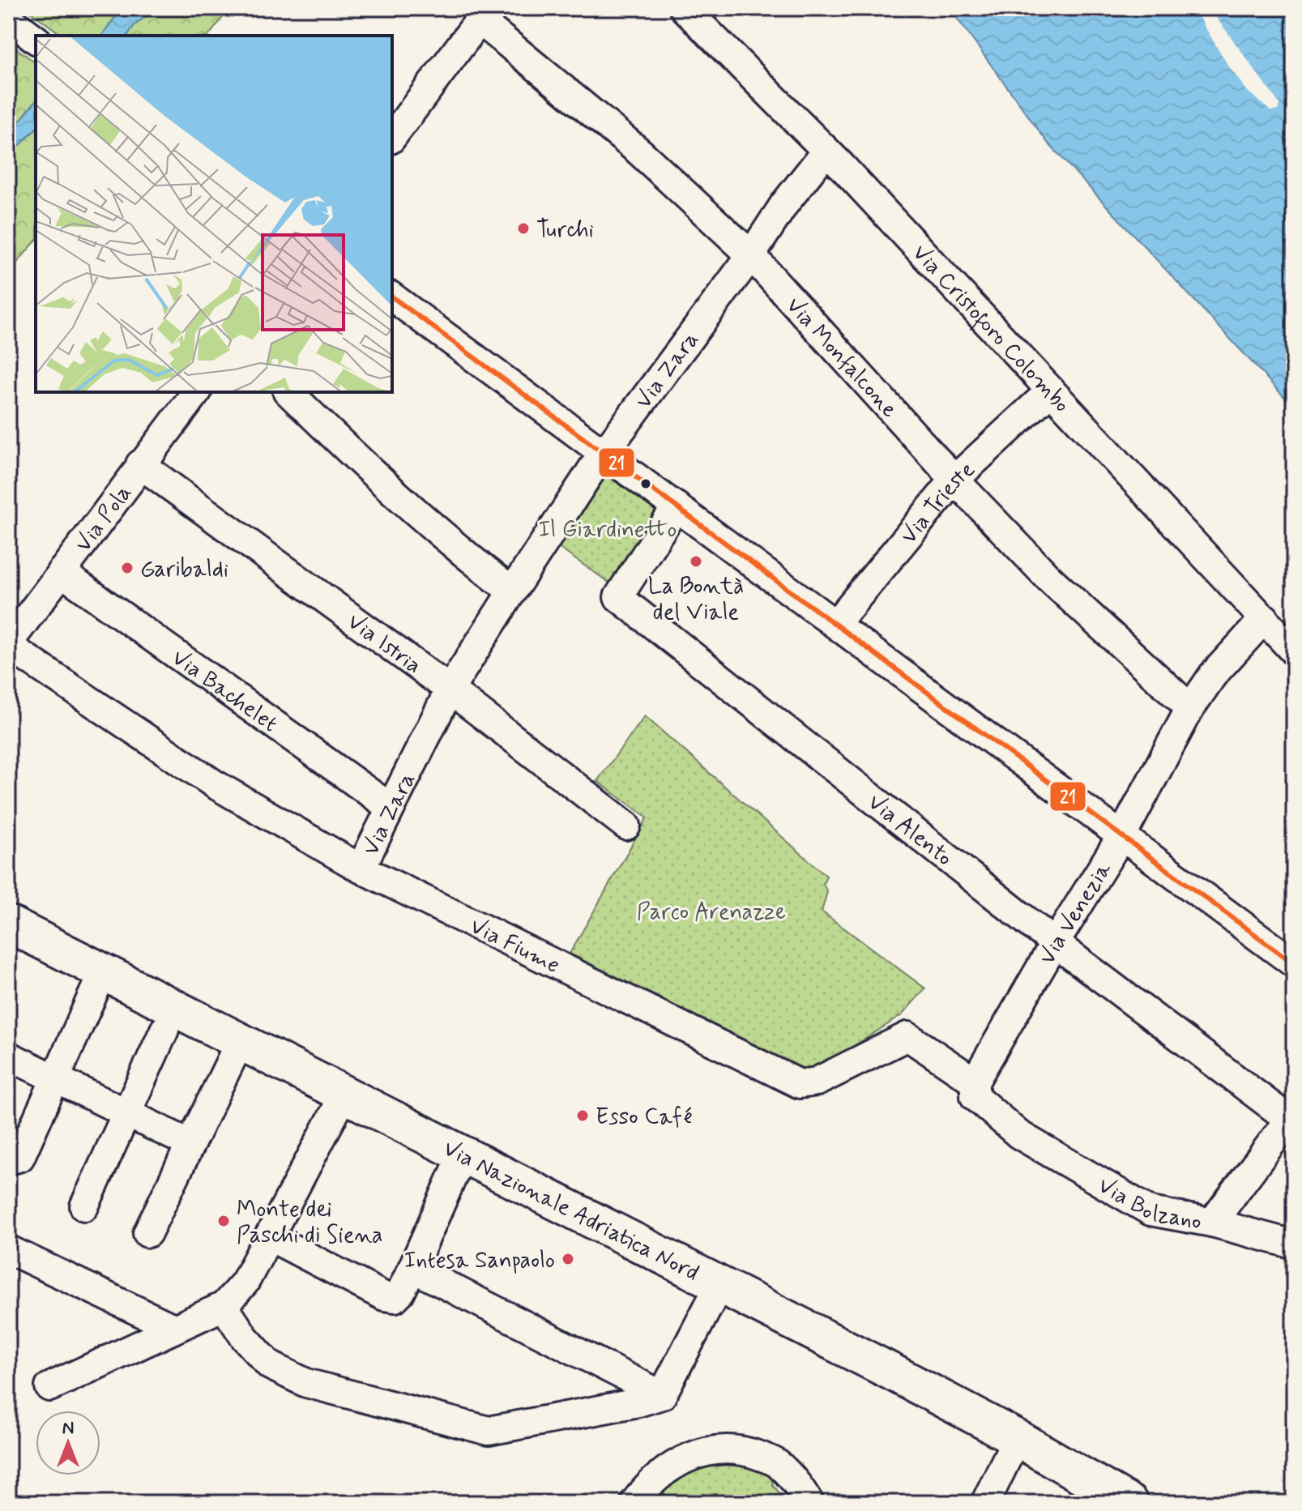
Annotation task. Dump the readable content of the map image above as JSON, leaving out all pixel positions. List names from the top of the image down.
{
  "streets": {
    "main road": ["Via Nazionale Adriatica Nord"],
    "street": [
      "Via Cristoforo Colombo",
      "Via Monfalcone",
      "Via Zara",
      "Via Trieste",
      "Via Pola",
      "Via Istria",
      "Via Bachelet",
      "Via Alento",
      "Via Venezia",
      "Via Fiume",
      "Via Bolzano"
    ]
  },
  "crossings": [
    ["Via Cristoforo Colombo", "Via Zara"],
    ["Via Cristoforo Colombo", "Via Trieste"],
    ["Via Cristoforo Colombo", "Via Venezia"],
    ["Via Monfalcone", "Via Zara"],
    ["Via Monfalcone", "Via Trieste"],
    ["Via Monfalcone", "Via Venezia"],
    ["Via Zara", "Via Istria"],
    ["Via Zara", "Via Bachelet"],
    ["Via Zara", "Via Fiume"],
    ["Via Pola", "Via Istria"],
    ["Via Pola", "Via Bachelet"],
    ["Via Pola", "Via Fiume"],
    ["Via Alento", "Via Venezia"],
    ["Via Venezia", "Via Fiume"],
    ["Via Fiume", "Via Bolzano"]
  ],
  "parks": ["Il Giardinetto", "Parco Arenazze"],
  "places": [
    "Turchi",
    "La Bontà del Viale",
    "Garibaldi",
    "Esso Café",
    "Monte dei Paschi di Siena",
    "Intesa Sanpaolo"
  ],
  "lines": ["transit line 21"],
  "north": "top"
}
